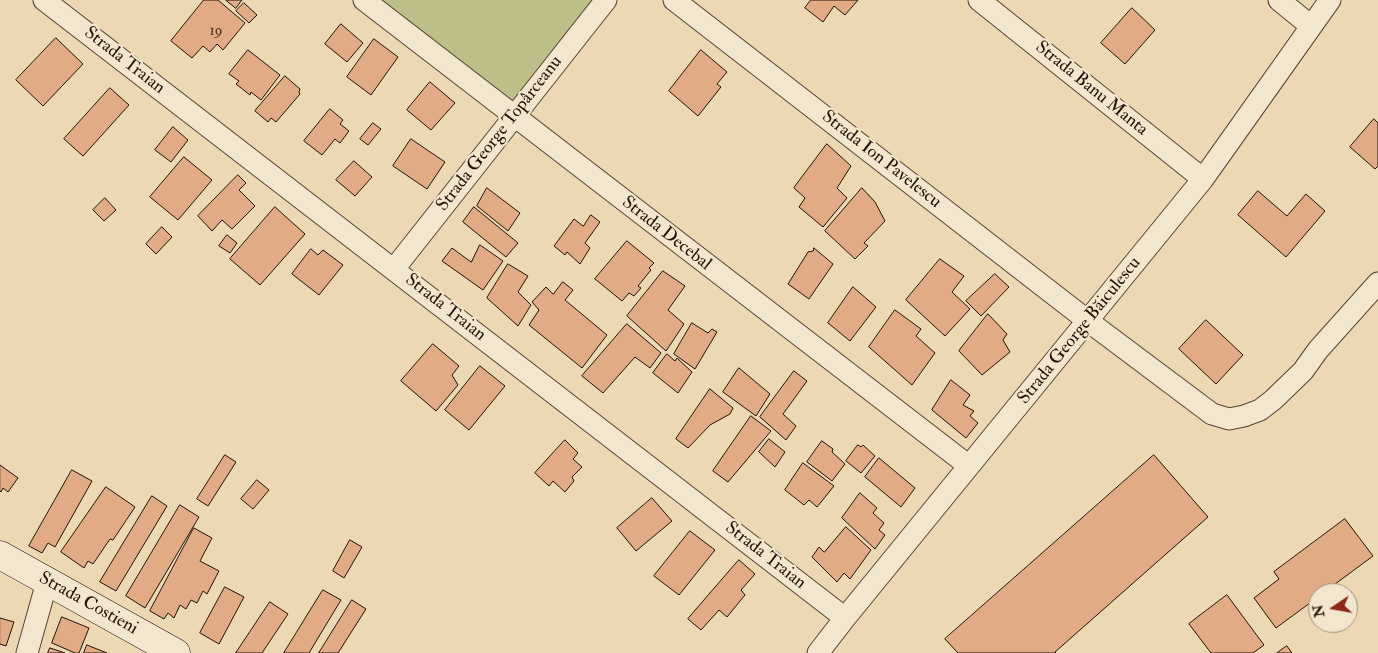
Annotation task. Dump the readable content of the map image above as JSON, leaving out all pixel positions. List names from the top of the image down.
{
  "streets": {
    "street": [
      "Strada Traian",
      "Strada Banu Manta",
      "Strada George Topârceanu",
      "Strada Ion Pavelescu",
      "Strada Decebal",
      "Strada George Băiculescu",
      "Strada Costieni"
    ]
  },
  "crossings": [
    ["Strada Traian", "Strada George Topârceanu"],
    ["Strada Traian", "Strada George Băiculescu"],
    ["Strada Banu Manta", "Strada George Băiculescu"],
    ["Strada George Topârceanu", "Strada Decebal"],
    ["Strada Ion Pavelescu", "Strada George Băiculescu"],
    ["Strada Decebal", "Strada George Băiculescu"]
  ],
  "house_numbers": ["19"],
  "north": "left"
}
